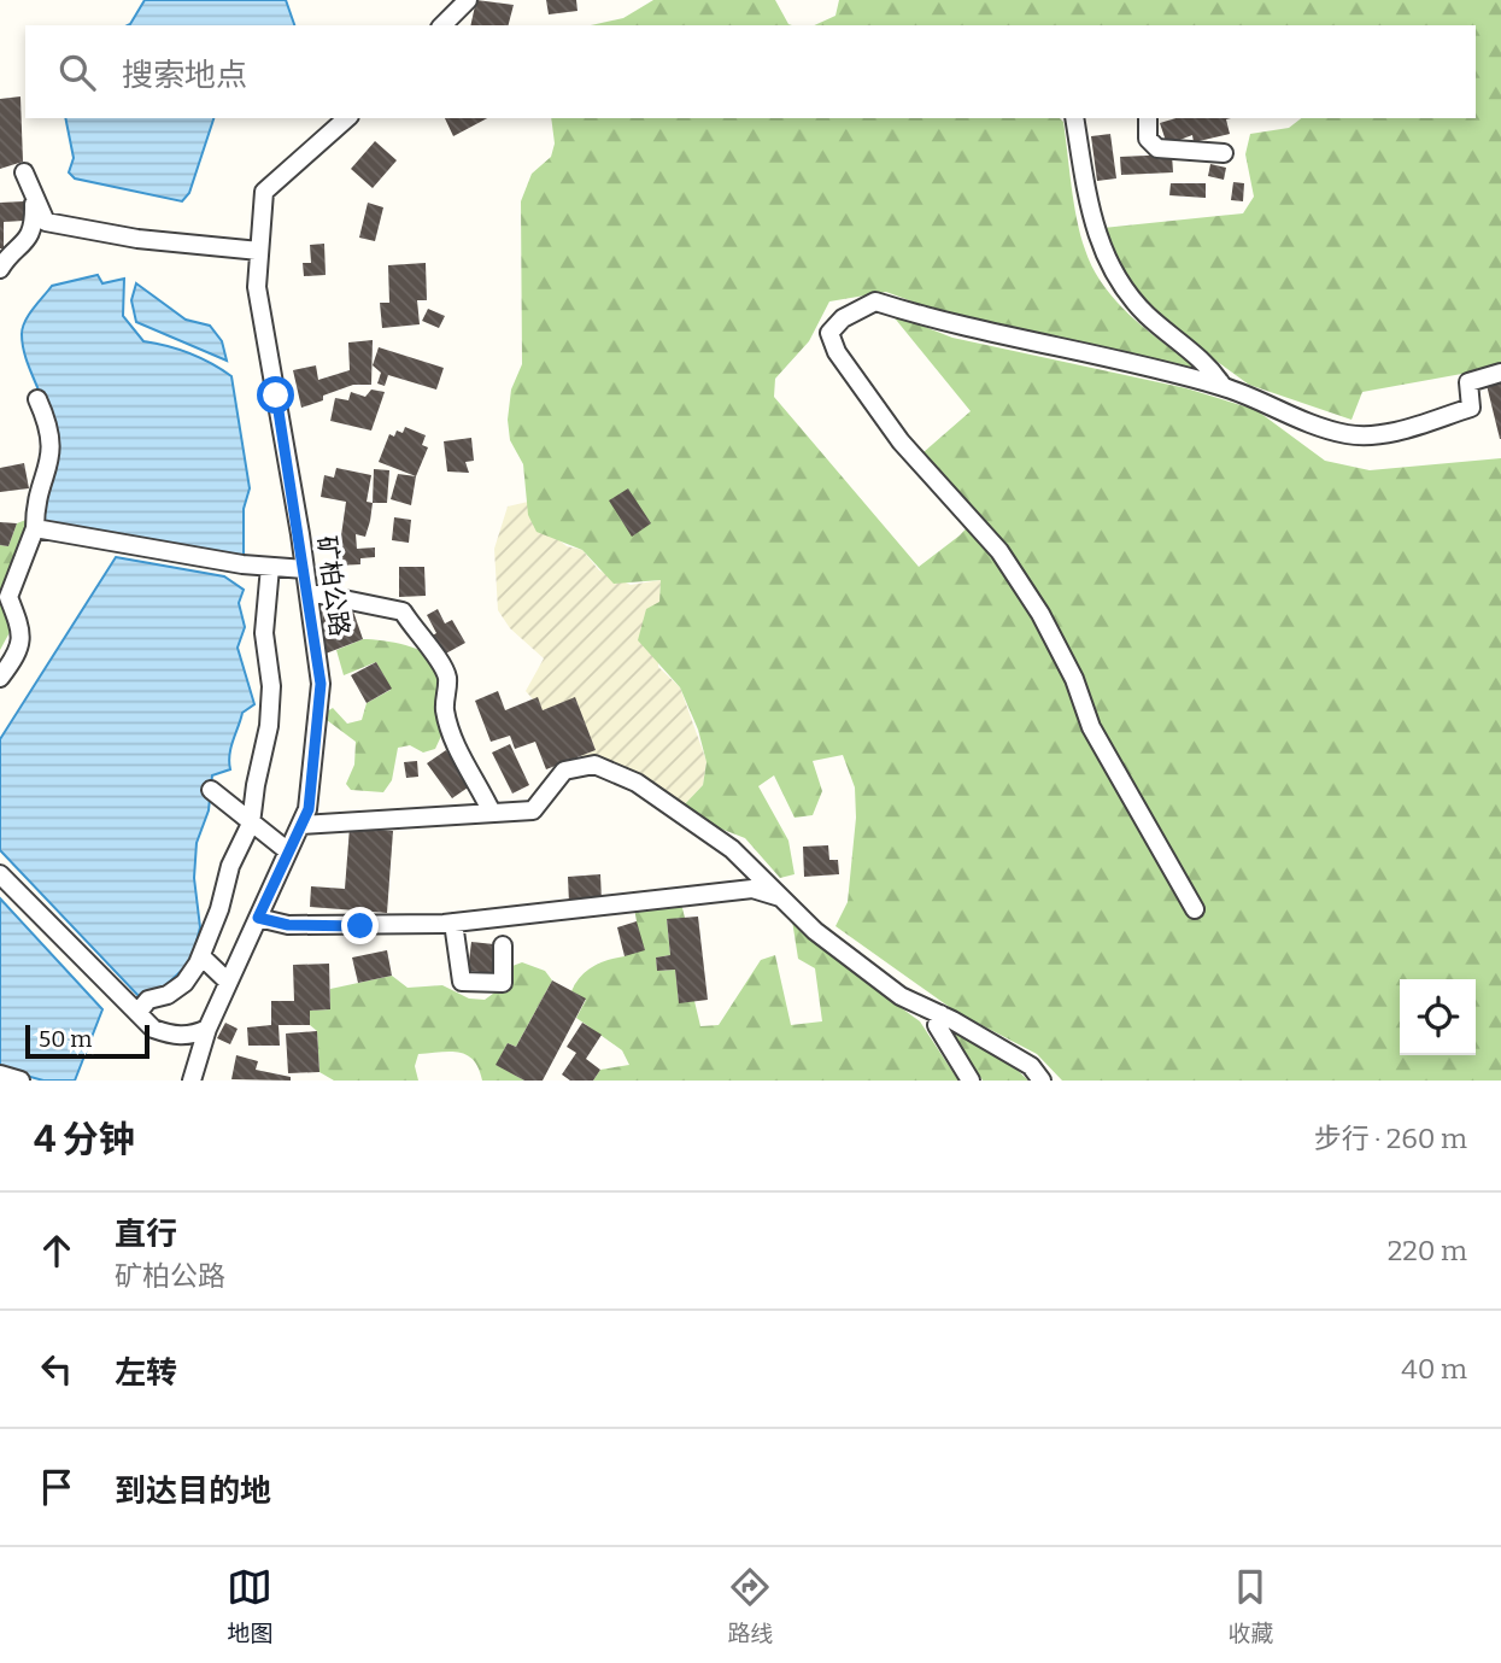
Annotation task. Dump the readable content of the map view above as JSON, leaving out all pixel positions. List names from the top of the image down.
{
  "streets": {
    "street": ["矿柏公路"]
  },
  "scale_bar": "50 m",
  "page": {
    "search": "搜索地点",
    "scale": "50 m",
    "heading": ["4 分钟", "步行 · 260 m"],
    "list": [
      ["直行", "矿柏公路", "220 m"],
      ["左转", "40 m"],
      "到达目的地"
    ],
    "nav": ["地图", "路线", "收藏"]
  }
}
